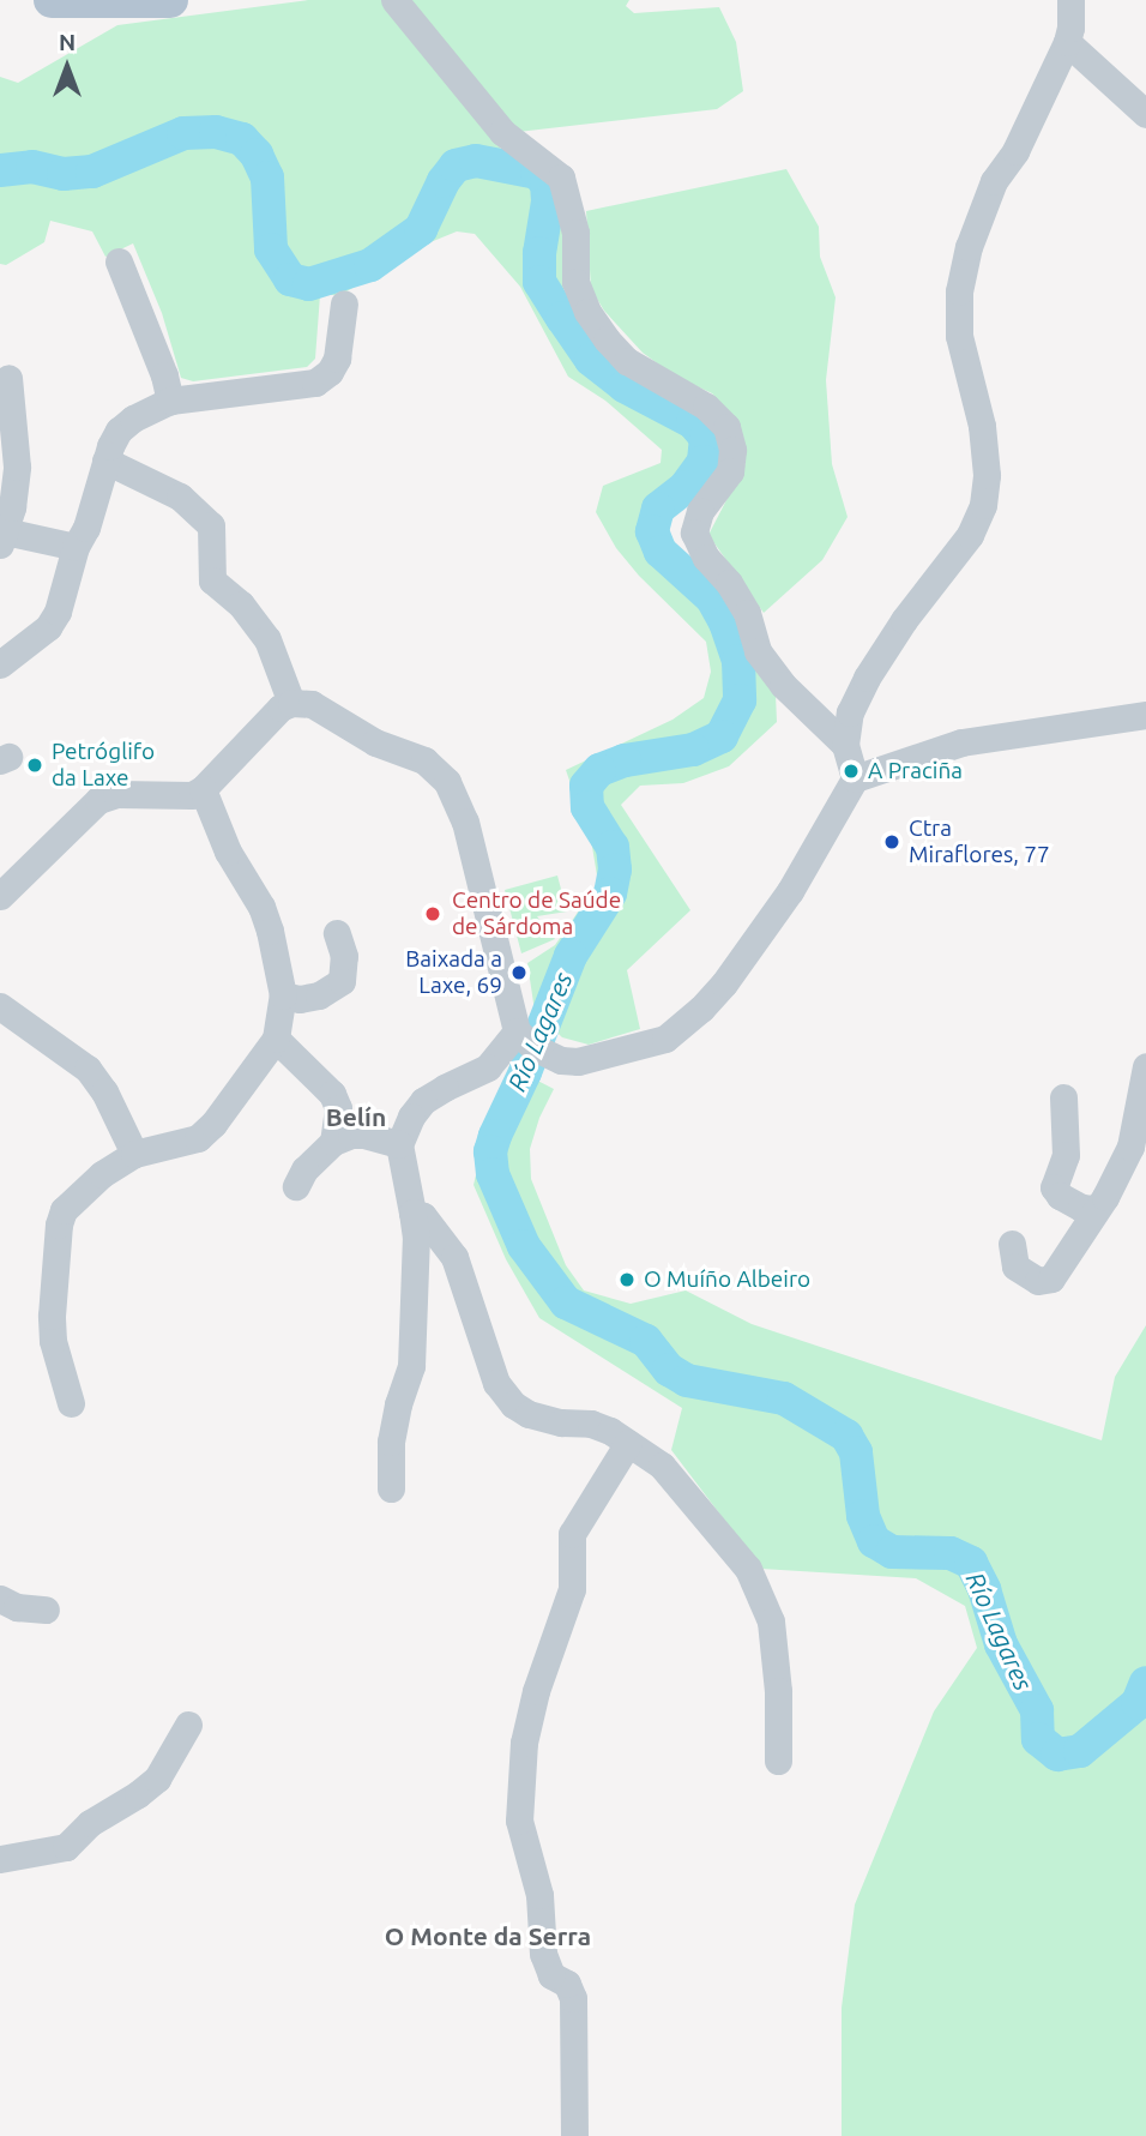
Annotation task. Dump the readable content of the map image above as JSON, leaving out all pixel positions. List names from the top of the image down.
{
  "districts": ["Belín", "O Monte da Serra"],
  "water": ["Río Lagares"],
  "places": [
    "Petróglifo da Laxe",
    "A Praciña",
    "Ctra Miraflores, 77",
    "Centro de Saúde de Sárdoma",
    "Baixada a Laxe, 69",
    "O Muíño Albeiro"
  ],
  "north": "top"
}
